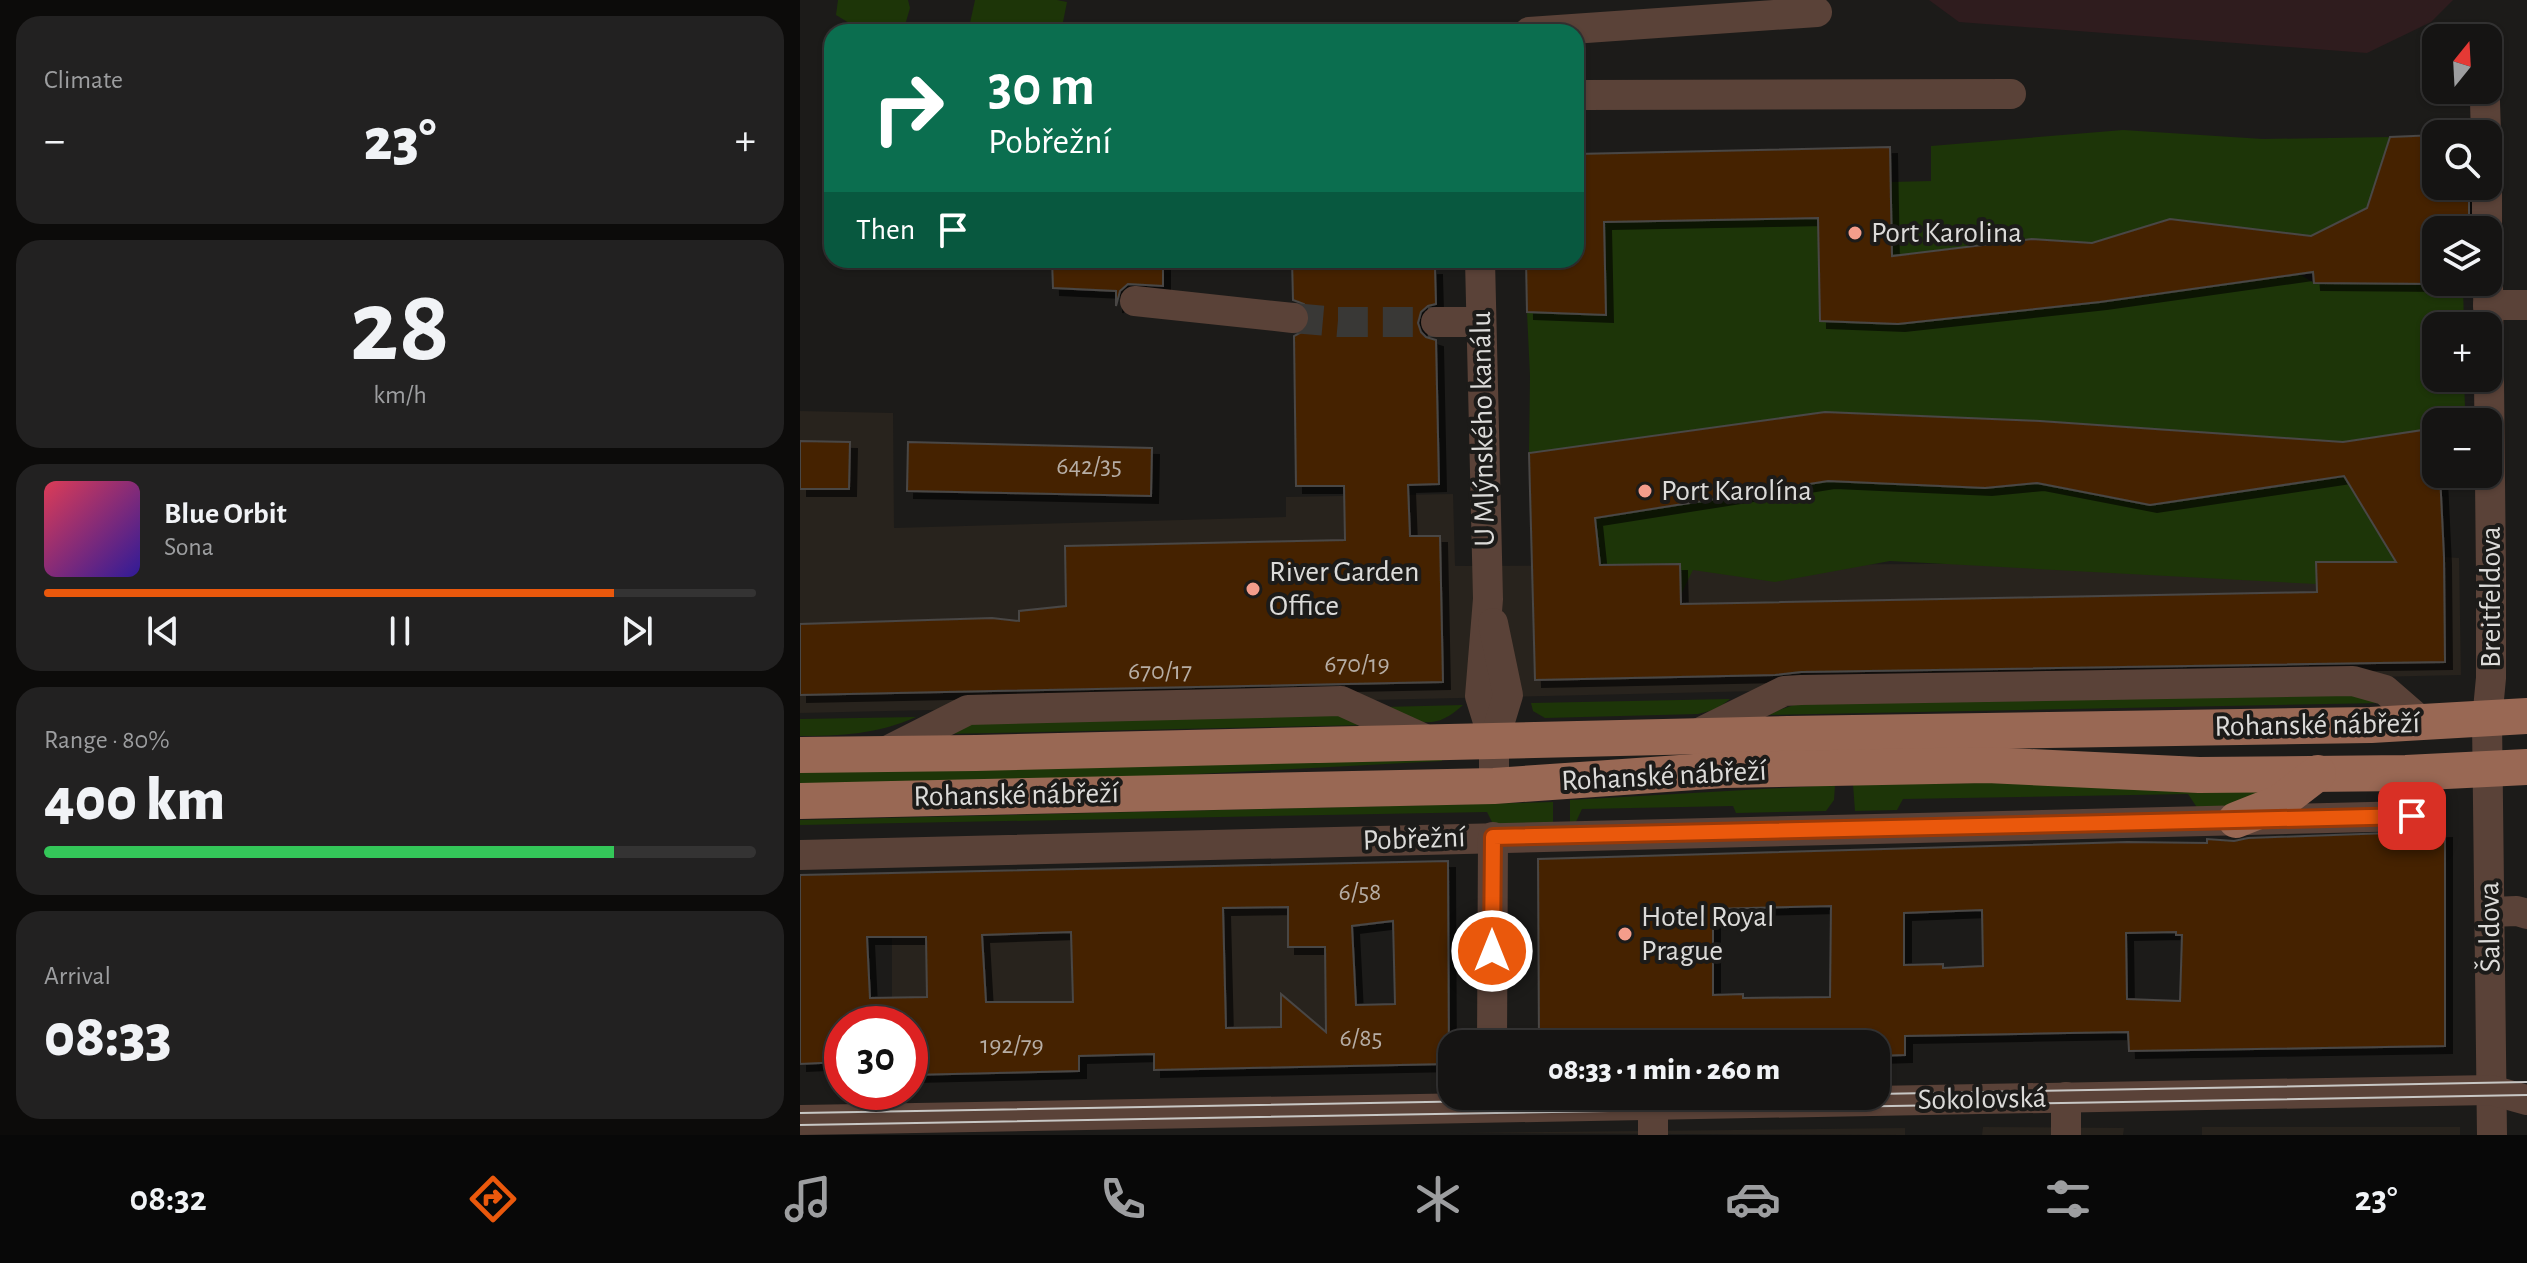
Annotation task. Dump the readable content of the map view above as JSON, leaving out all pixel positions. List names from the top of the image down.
{
  "streets": {
    "main road": ["Rohanské nábřeží"],
    "street": [
      "U Mlýnského kanálu",
      "Breitfeldova",
      "Pobřežní",
      "Šaldova",
      "Sokolovská"
    ]
  },
  "crossings": [
    ["U Mlýnského kanálu", "Rohanské nábřeží"],
    ["Breitfeldova", "Rohanské nábřeží"],
    ["Breitfeldova", "Šaldova"],
    ["Rohanské nábřeží", "Šaldova"],
    ["Šaldova", "Sokolovská"]
  ],
  "places": [
    "Port Karolina",
    "Port Karolína",
    "River Garden Office",
    "Hotel Royal Prague"
  ],
  "house_numbers": [
    "642/35",
    "670/19",
    "670/17",
    "6/58",
    "6/85",
    "192/79"
  ],
  "north": "top",
  "page": {
    "tile": [
      "Climate",
      ["28", "km/h"],
      ["Range · 80%", "400 km"],
      ["Arrival", "08:33"]
    ],
    "map_buttons": ["+", "−"],
    "turn": ["30 m", "Pobřežní"],
    "heat": ["−", "23°", "+"],
    "then": "Then",
    "song": ["Blue Orbit", "Sona"],
    "limit": "30",
    "trip": "08:33 · 1 min · 260 m",
    "tabs": ["08:32", "23°"]
  }
}
